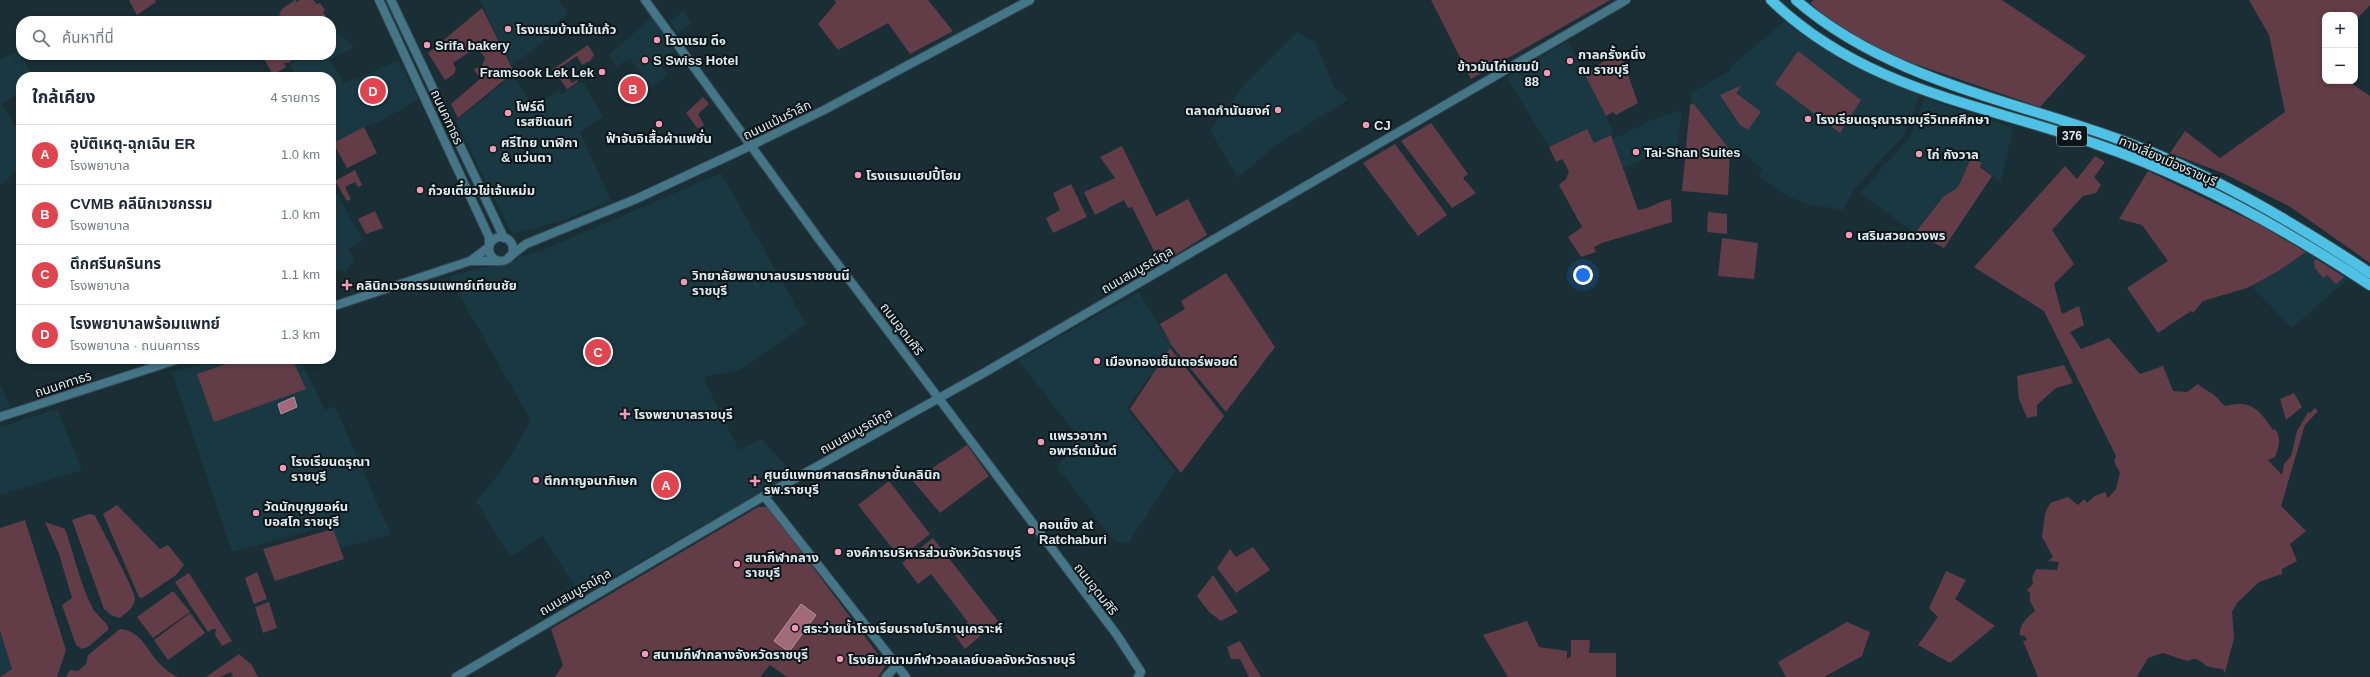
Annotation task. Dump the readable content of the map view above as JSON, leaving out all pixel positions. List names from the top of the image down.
{
  "streets": {
    "main road": ["376", "ทางเลี่ยงเมืองราชบุรี"],
    "street": [
      "ถนนคฑาธร",
      "ถนนแม้นรำลึก",
      "ถนนสมบูรณ์กูล",
      "ถนนอุดมศิริ"
    ]
  },
  "crossings": [
    ["ถนนคฑาธร", "ถนนแม้นรำลึก"],
    ["ถนนแม้นรำลึก", "ถนนอุดมศิริ"],
    ["ถนนสมบูรณ์กูล", "ถนนอุดมศิริ"]
  ],
  "places": {
    "other": [
      "โรงแรมบ้านไม้แก้ว",
      "โรงแรม ดี๑",
      "Srifa bakery",
      "S Swiss Hotel",
      "กาลครั้งหนึ่ง ณ ราชบุรี",
      "Framsook Lek Lek",
      "ข้าวมันไก่แชมป์ 88",
      "ตลาดกำนันยงค์",
      "โฟร์ดี เรสซิเดนท์",
      "โรงเรียนดรุณาราชบุรีวิเทศศึกษา",
      "ฟ้าจันจิเสื้อผ้าแฟชั่น",
      "CJ",
      "ศรีไทย นาฬิกา & แว่นตา",
      "Tai-Shan Suites",
      "ไก่ กังวาล",
      "โรงแรมแฮปปี้โฮม",
      "ก๋วยเตี๋ยวไข่เจ้แหม่ม",
      "เสริมสวยดวงพร",
      "วิทยาลัยพยาบาลบรมราชชนนี ราชบุรี",
      "เมืองทองเซ็นเตอร์พอยด์",
      "แพรวอาภา อพาร์ตเม้นต์",
      "โรงเรียนดรุณา ราชบุรี",
      "ตึกกาญจนาภิเษก",
      "วัดนักบุญยอห์น บอสโก ราชบุรี",
      "คอแข็ง at Ratchaburi",
      "องค์การบริหารส่วนจังหวัดราชบุรี",
      "สนากีฬากลาง ราชบุรี",
      "สระว่ายน้ำโรงเรียนราชโบริกานุเคราะห์",
      "สนามกีฬากลางจังหวัดราชบุรี",
      "โรงยิมสนามกีฬาวอลเลย์บอลจังหวัดราชบุรี"
    ],
    "health": ["คลินิกเวชกรรมแพทย์เทียนชัย", "โรงพยาบาลราชบุรี", "ศูนย์แพทยศาสตรศึกษาชั้นคลินิก รพ.ราชบุรี"]
  },
  "page": {
    "map_buttons": ["+", "−"],
    "search": "ค้นหาที่นี่",
    "heading": ["ใกล้เคียง", "4 รายการ"],
    "pins": [
      "B",
      "D",
      "C",
      "A"
    ],
    "list": [
      {
        "mark": "A",
        "name": "อุบัติเหตุ-ฉุกเฉิน ER",
        "note": "โรงพยาบาล",
        "value": "1.0 km"
      },
      {
        "mark": "B",
        "name": "CVMB คลีนิกเวชกรรม",
        "note": "โรงพยาบาล",
        "value": "1.0 km"
      },
      {
        "mark": "C",
        "name": "ตึกศรีนครินทร",
        "note": "โรงพยาบาล",
        "value": "1.1 km"
      },
      {
        "mark": "D",
        "name": "โรงพยาบาลพร้อมแพทย์",
        "note": "โรงพยาบาล · ถนนคฑาธร",
        "value": "1.3 km"
      }
    ]
  }
}
